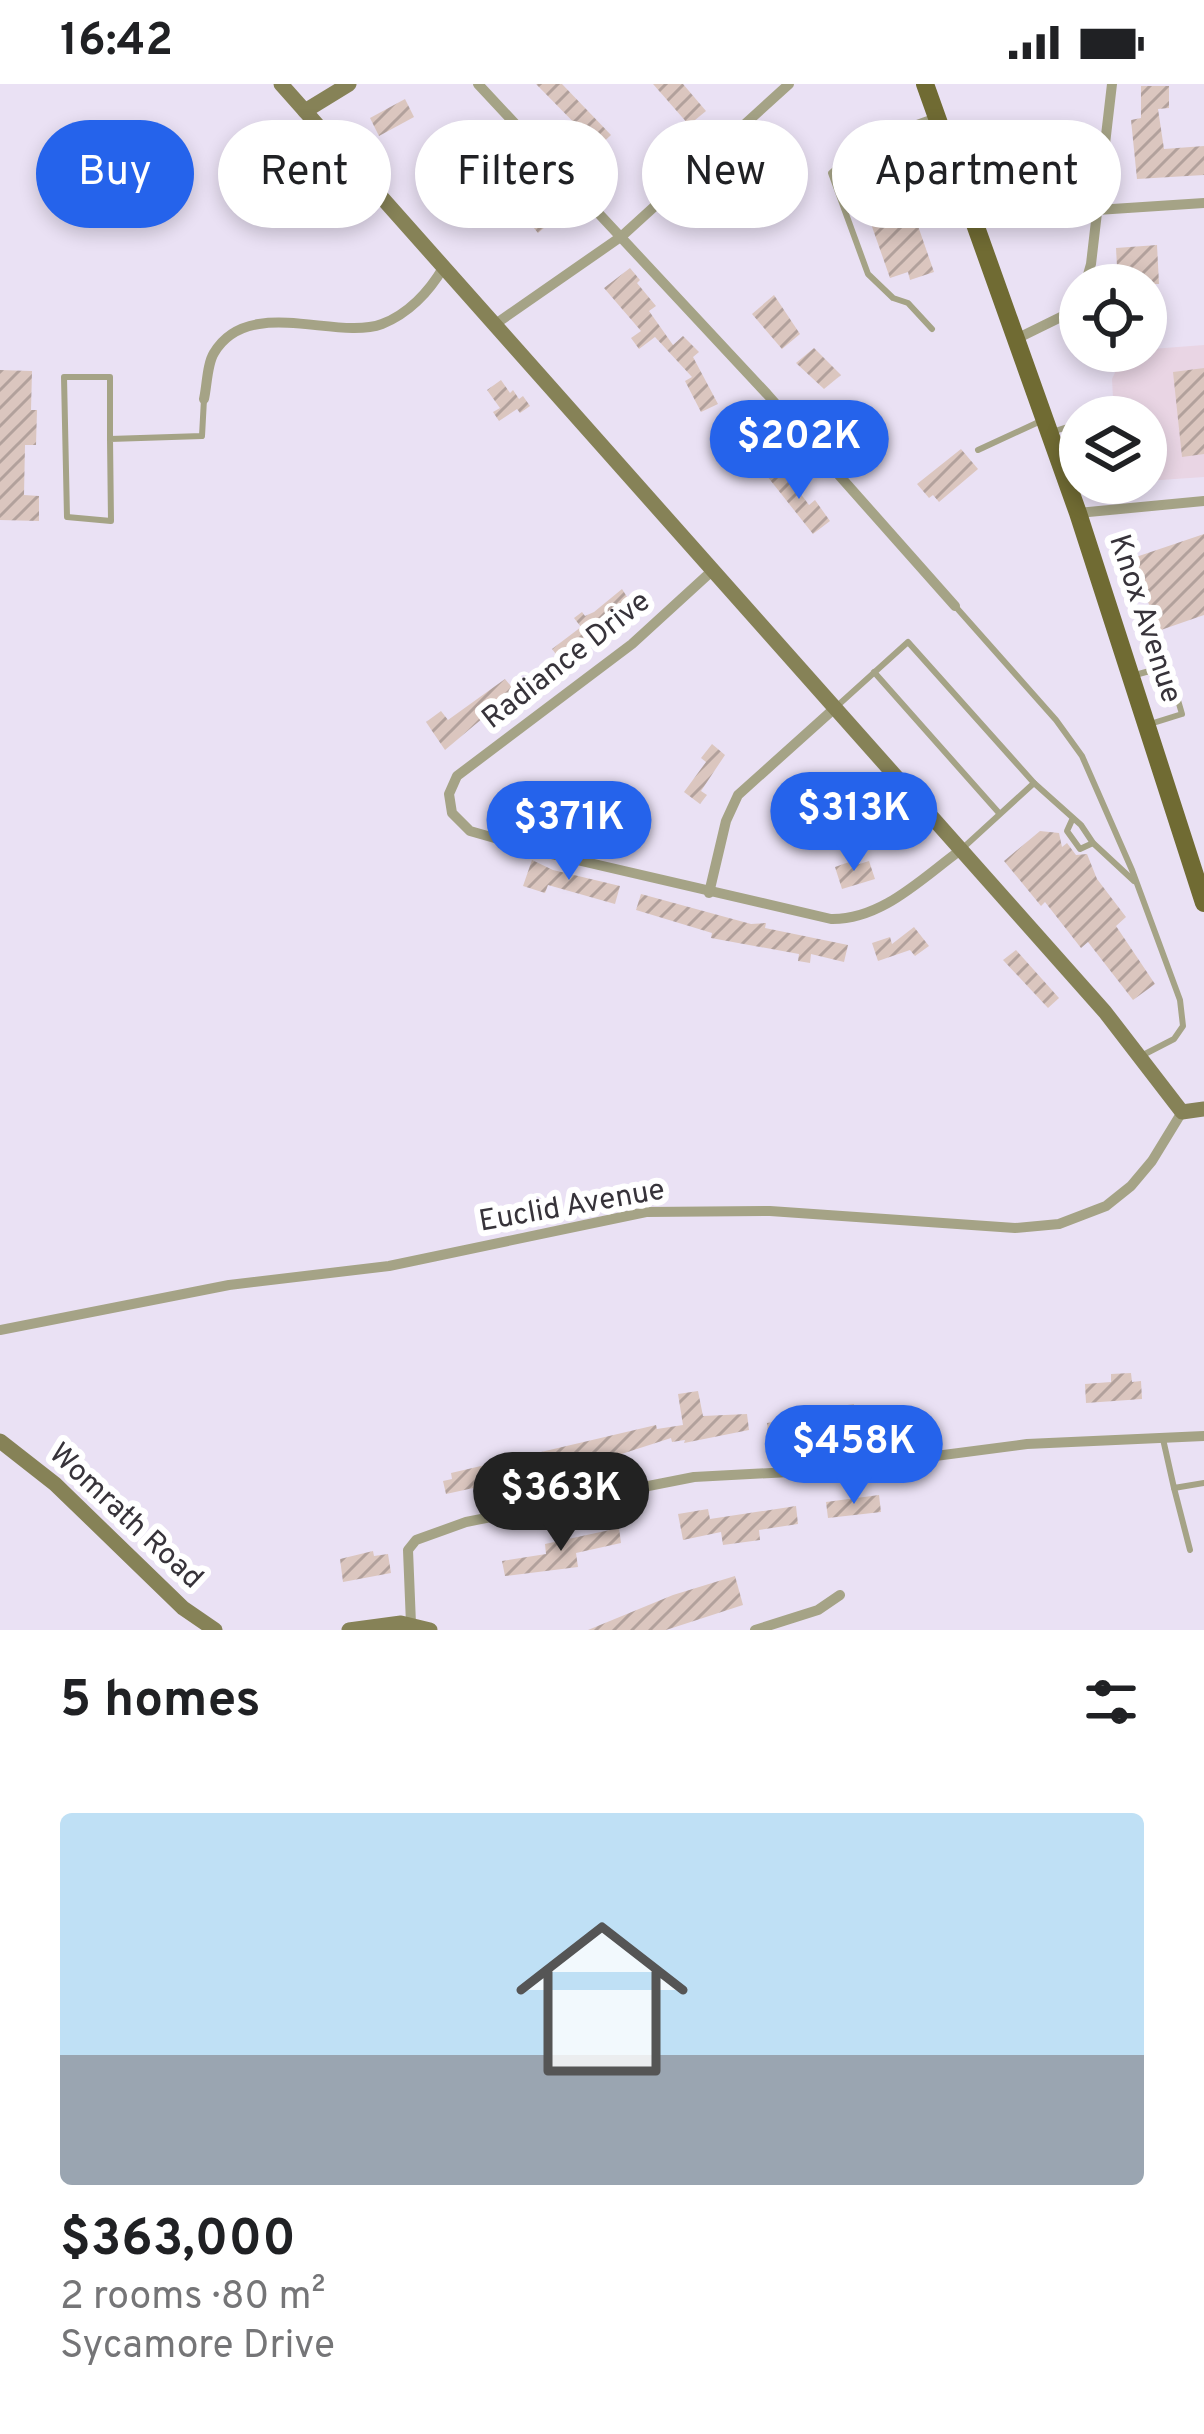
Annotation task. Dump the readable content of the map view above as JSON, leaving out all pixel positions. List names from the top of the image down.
{
  "streets": {
    "main road": ["Knox Avenue"],
    "street": ["Radiance Drive", "Euclid Avenue", "Womrath Road"]
  },
  "page": {
    "status": "16:42",
    "chip": [
      "Buy",
      "Rent",
      "Filters",
      "New",
      "Apartment"
    ],
    "price": [
      "$202K",
      "$313K",
      "$371K",
      "$458K",
      "$363K"
    ],
    "heading": "5 homes",
    "list": [
      {
        "name": "$363,000",
        "note": "2 rooms · 80 m² · Sycamore Drive"
      }
    ]
  }
}
